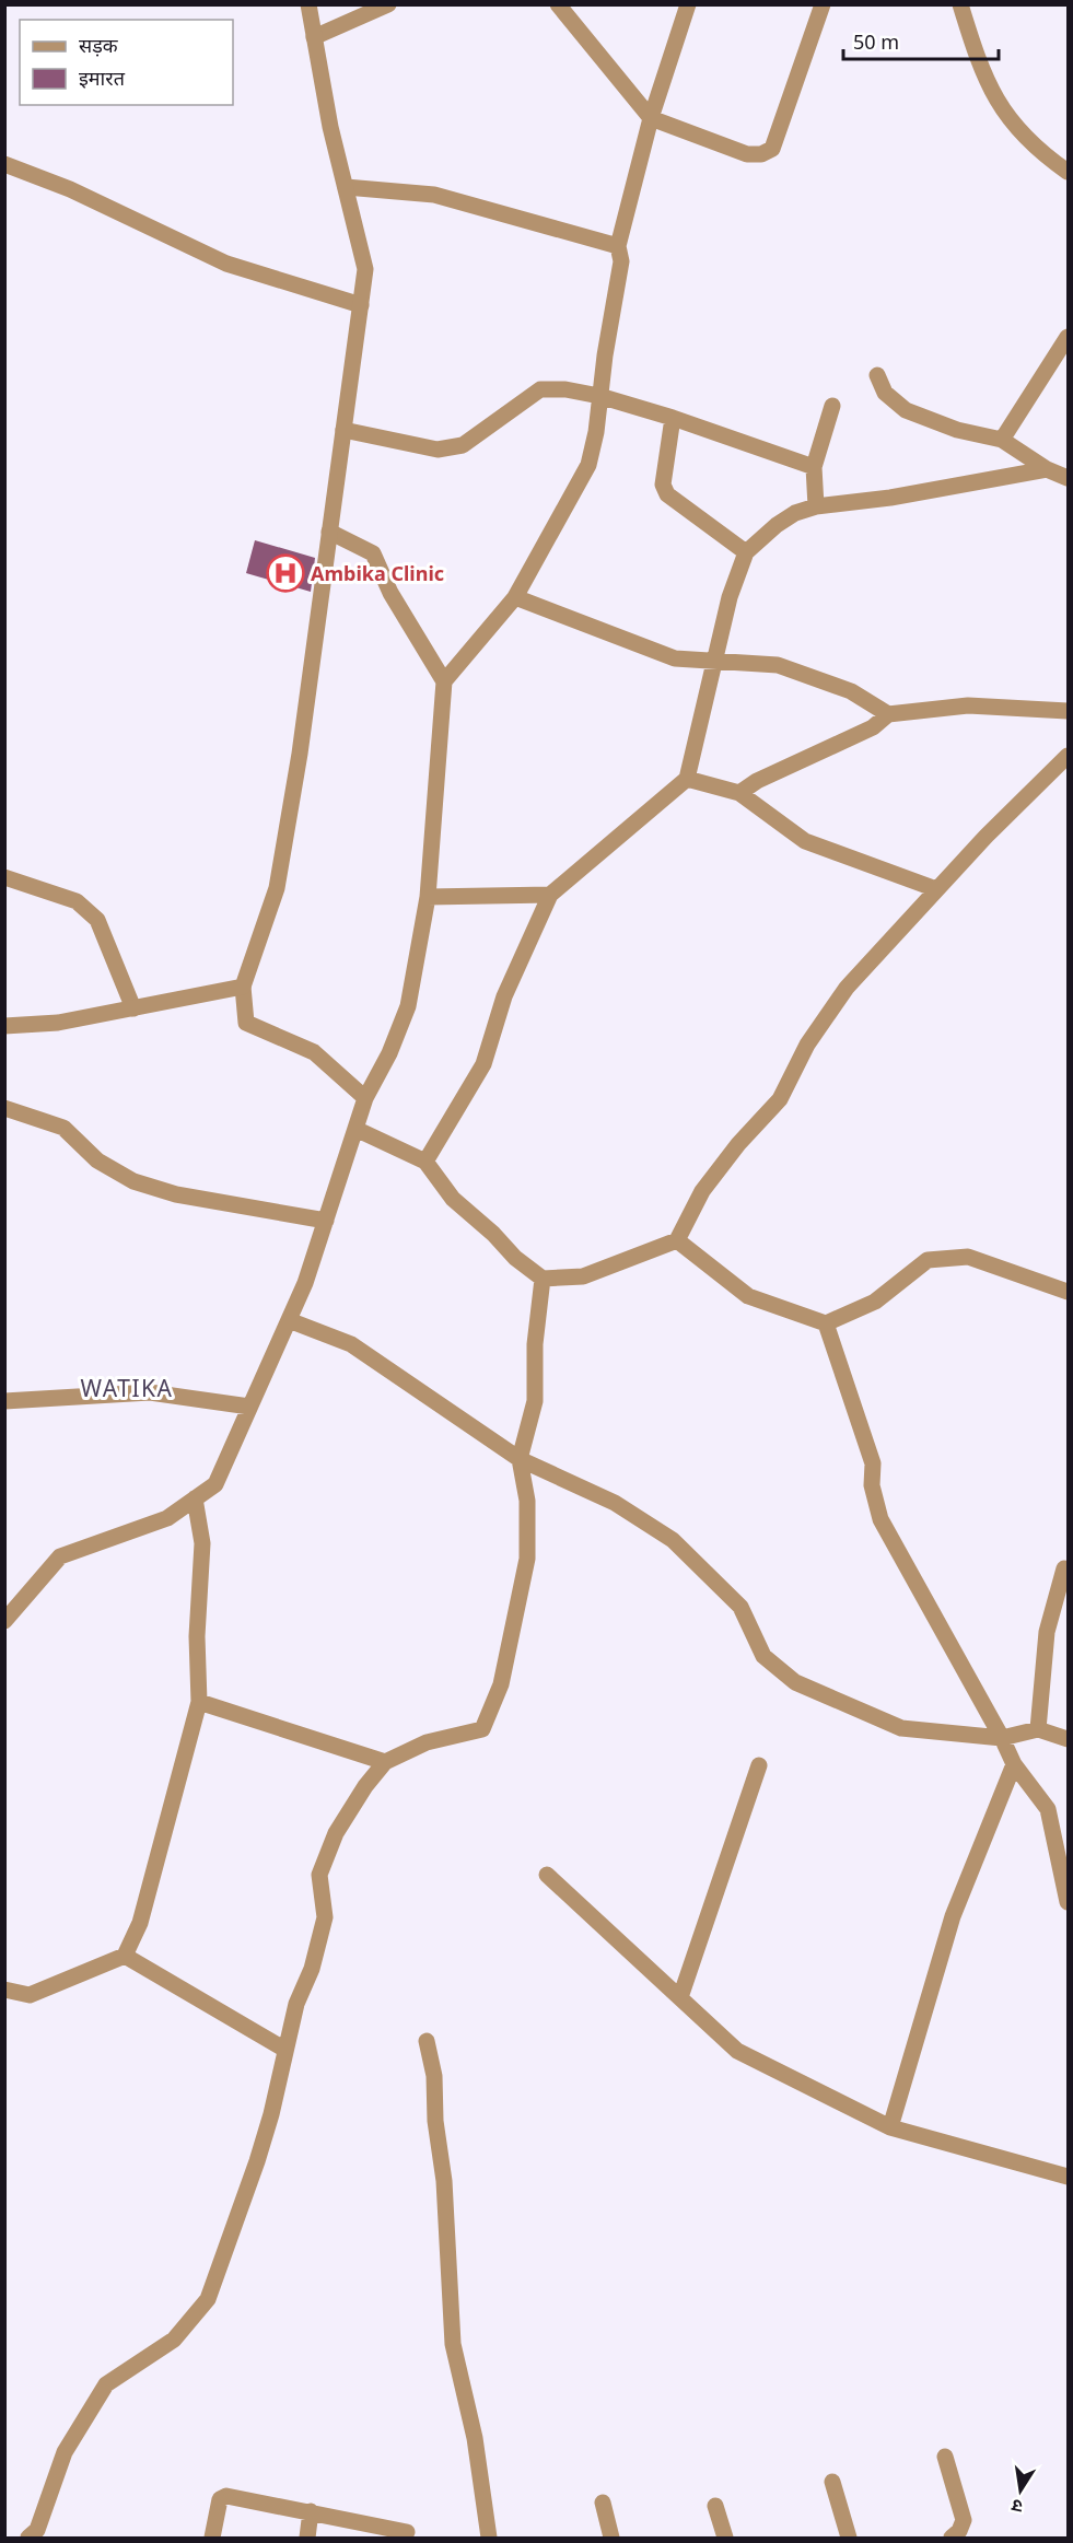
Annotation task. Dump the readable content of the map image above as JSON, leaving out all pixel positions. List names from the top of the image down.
{
  "districts": ["WATIKA"],
  "places": {
    "hospital": ["Ambika Clinic"]
  },
  "legend": ["सड़क", "इमारत"],
  "scale_bar": "50 m",
  "north": "bottom"
}
